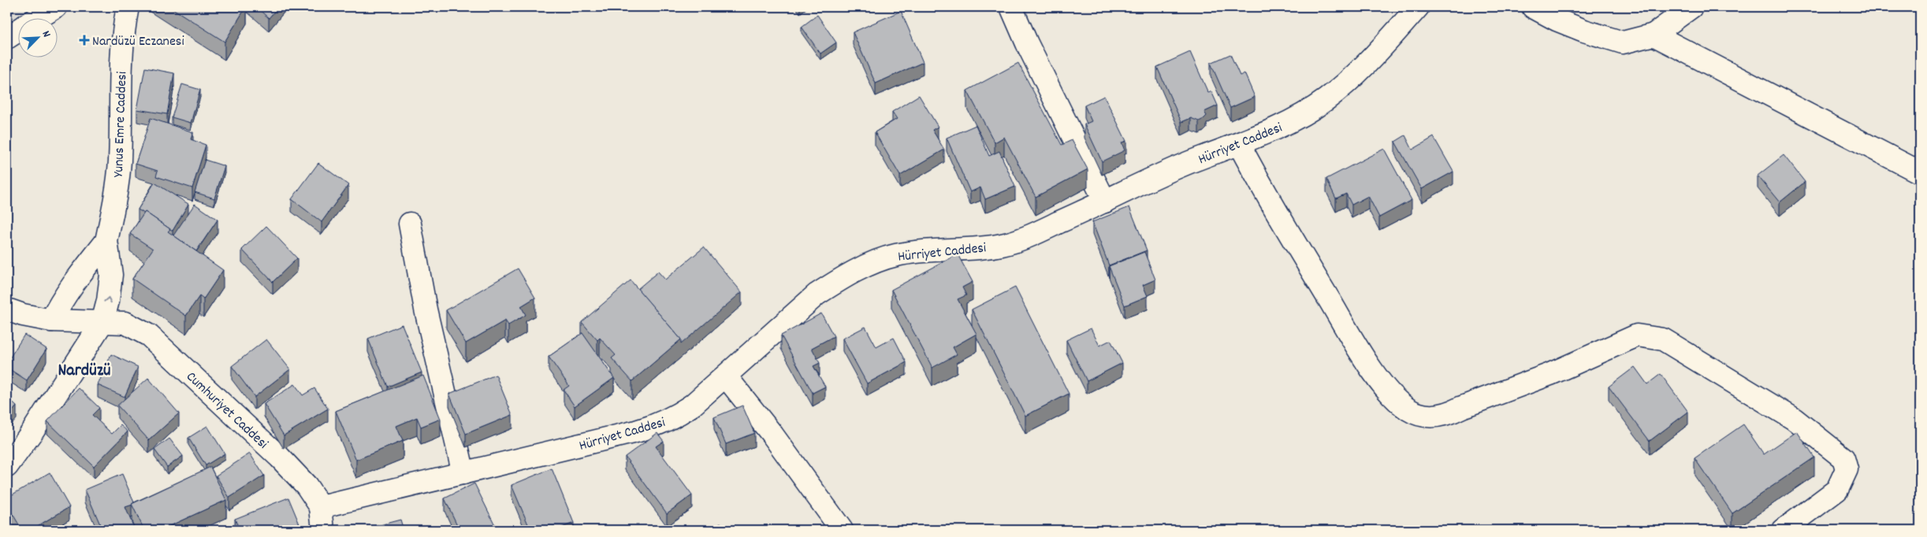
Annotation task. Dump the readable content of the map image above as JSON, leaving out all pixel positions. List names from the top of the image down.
{
  "streets": {
    "street": ["Yunus Emre Caddesi", "Hürriyet Caddesi", "Cumhuriyet Caddesi"]
  },
  "crossings": [
    ["Hürriyet Caddesi", "Cumhuriyet Caddesi"]
  ],
  "districts": ["Nardüzü"],
  "places": {
    "health": ["Nardüzü Eczanesi"]
  },
  "north": "top right"
}
